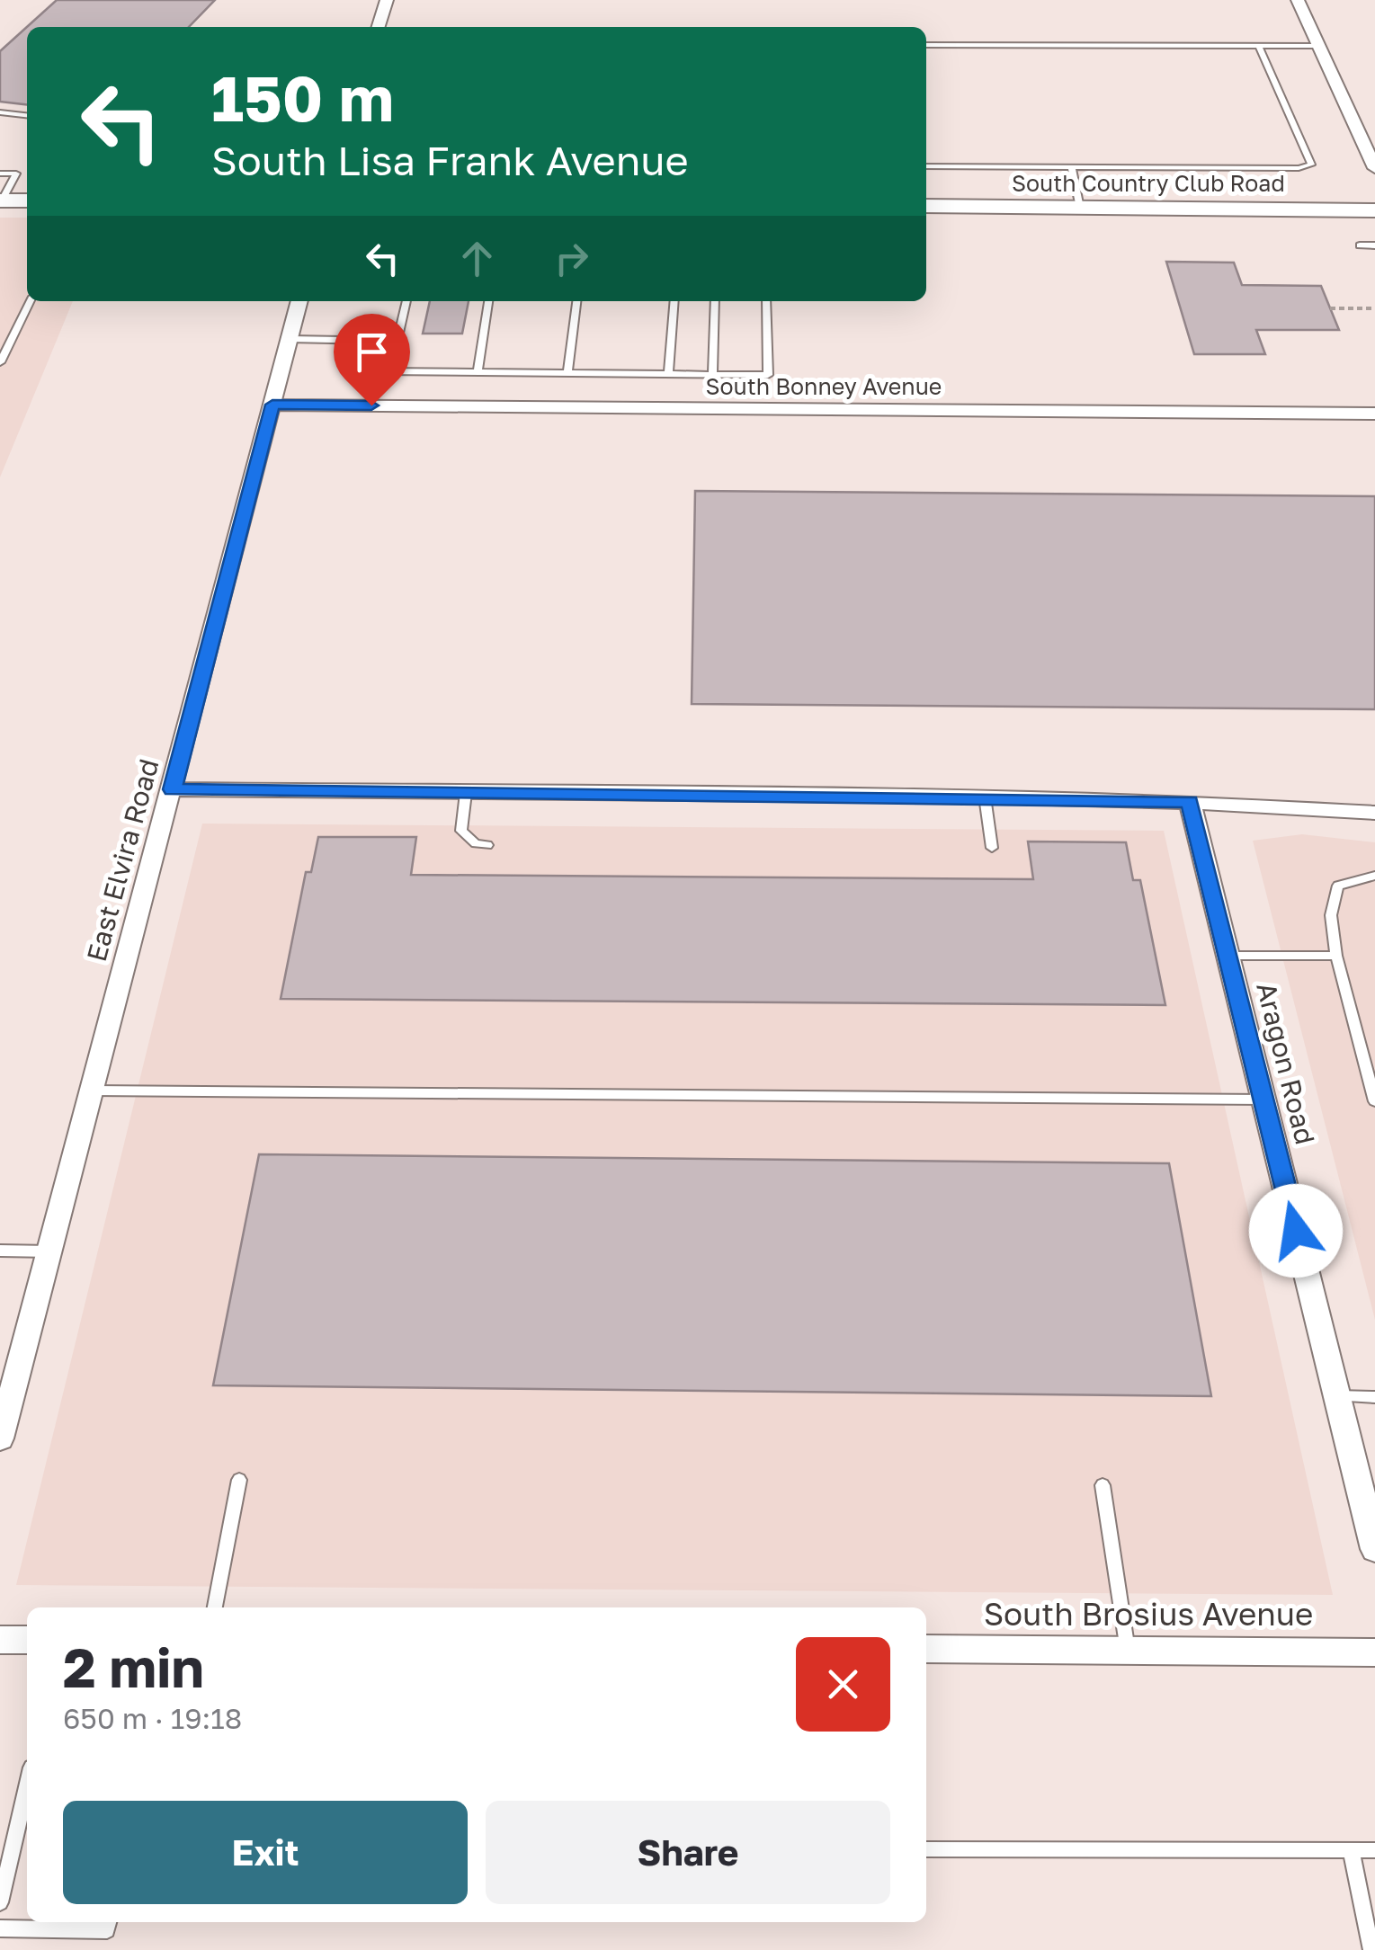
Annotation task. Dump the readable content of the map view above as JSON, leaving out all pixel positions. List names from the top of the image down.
{
  "streets": {
    "street": [
      "South Country Club Road",
      "South Bonney Avenue",
      "East Elvira Road",
      "Aragon Road",
      "South Brosius Avenue"
    ]
  },
  "crossings": [
    ["South Bonney Avenue", "East Elvira Road"]
  ],
  "page": {
    "turn": ["150 m", "South Lisa Frank Avenue"],
    "heading": ["2 min", "650 m · 19:18"],
    "buttons": ["Exit", "Share"]
  }
}
